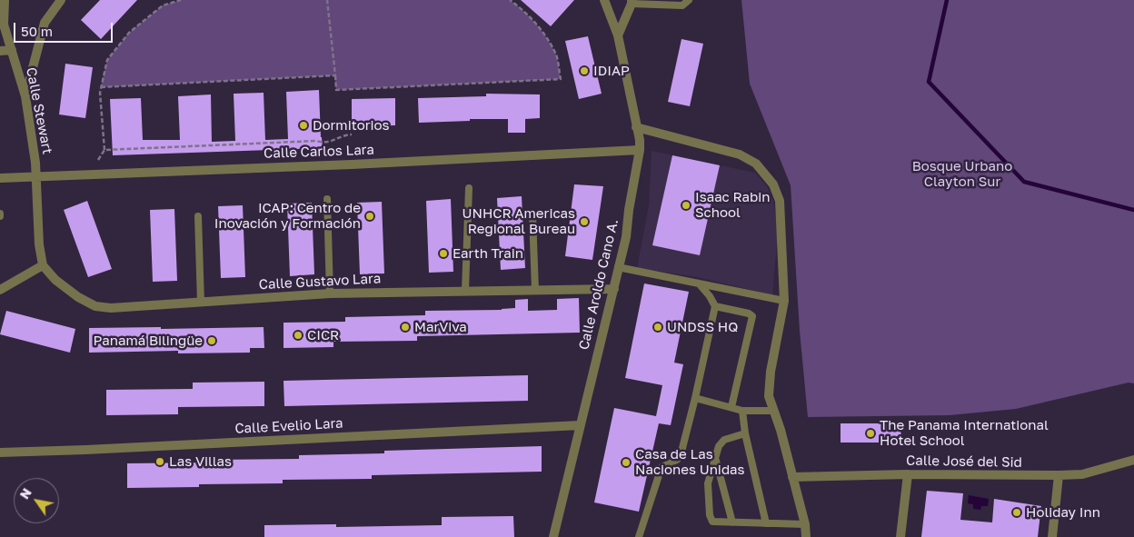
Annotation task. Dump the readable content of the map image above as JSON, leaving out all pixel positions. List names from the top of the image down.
{
  "streets": {
    "street": [
      "Calle Stewart",
      "Calle Carlos Lara",
      "Calle Gustavo Lara",
      "Calle Aroldo Cano A.",
      "Calle Evelio Lara",
      "Calle José del Sid"
    ]
  },
  "crossings": [
    ["Calle Stewart", "Calle Carlos Lara"],
    ["Calle Stewart", "Calle Gustavo Lara"],
    ["Calle Carlos Lara", "Calle Aroldo Cano A."],
    ["Calle Gustavo Lara", "Calle Aroldo Cano A."],
    ["Calle Aroldo Cano A.", "Calle Evelio Lara"]
  ],
  "parks": ["Bosque Urbano Clayton Sur"],
  "places": [
    "IDIAP",
    "Dormitorios",
    "Isaac Rabin School",
    "ICAP: Centro de Inovación y Formación",
    "UNHCR Americas Regional Bureau",
    "Earth Train",
    "MarViva",
    "UNDSS HQ",
    "CICR",
    "Panamá Bilingüe",
    "The Panama International Hotel School",
    "Las Villas",
    "Casa de Las Naciones Unidas",
    "Holiday Inn"
  ],
  "scale_bar": "50 m",
  "north": "top left"
}
